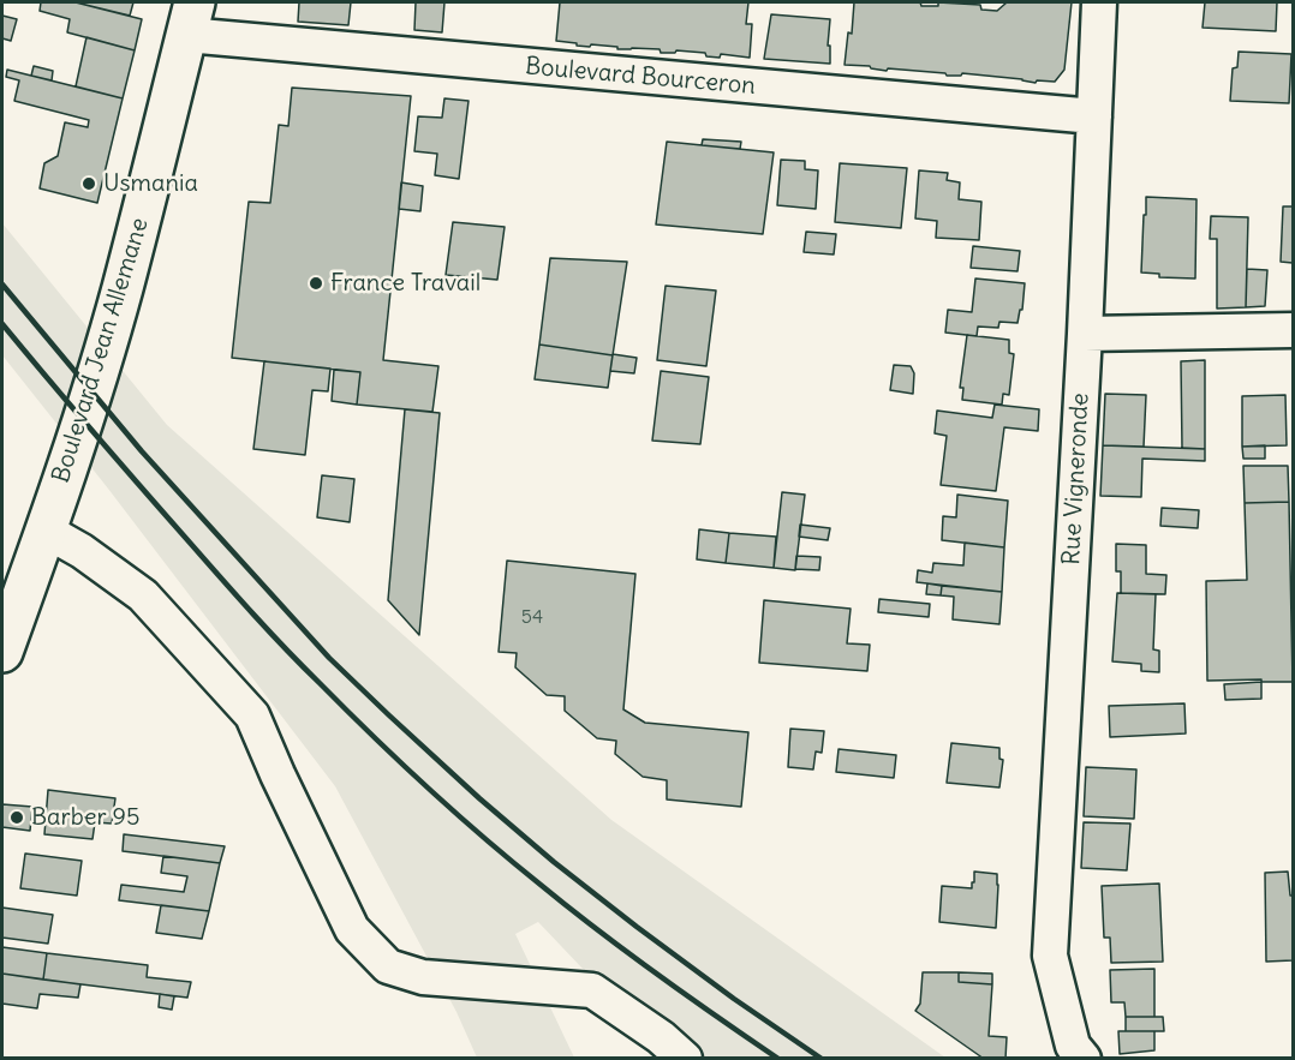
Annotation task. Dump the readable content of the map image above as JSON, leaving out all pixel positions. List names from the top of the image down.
{
  "streets": {
    "main road": ["Boulevard Jean Allemane"],
    "street": ["Boulevard Bourceron", "Rue Vigneronde"]
  },
  "crossings": [
    ["Boulevard Bourceron", "Boulevard Jean Allemane"],
    ["Boulevard Bourceron", "Rue Vigneronde"]
  ],
  "places": ["Usmania", "France Travail", "Barber 95"],
  "house_numbers": ["54"]
}
